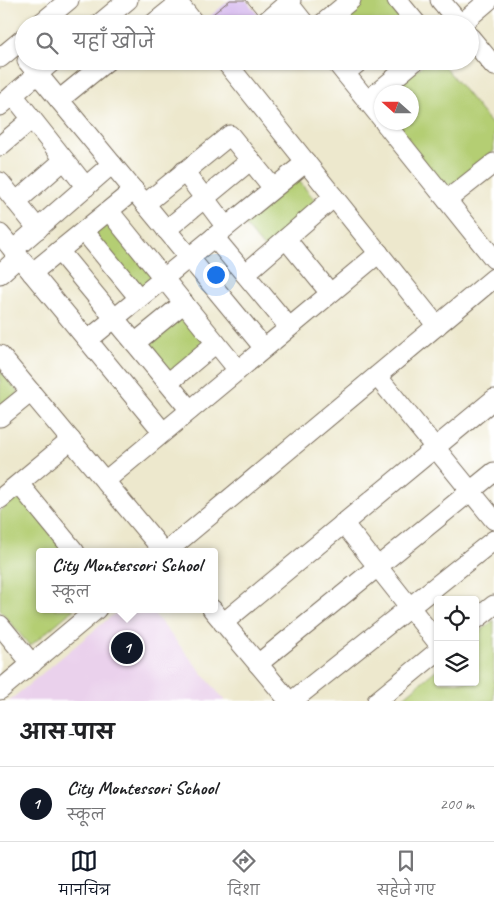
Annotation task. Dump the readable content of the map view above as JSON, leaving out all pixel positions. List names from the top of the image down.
{
  "north": "left",
  "page": {
    "search": "यहाँ खोजें",
    "popup": ["City Montessori School", "स्कूल"],
    "pins": "1",
    "heading": "आस-पास",
    "list": [
      {
        "mark": "1",
        "name": "City Montessori School",
        "note": "स्कूल",
        "value": "200 m"
      }
    ],
    "nav": ["मानचित्र", "दिशा", "सहेजे गए"]
  }
}
